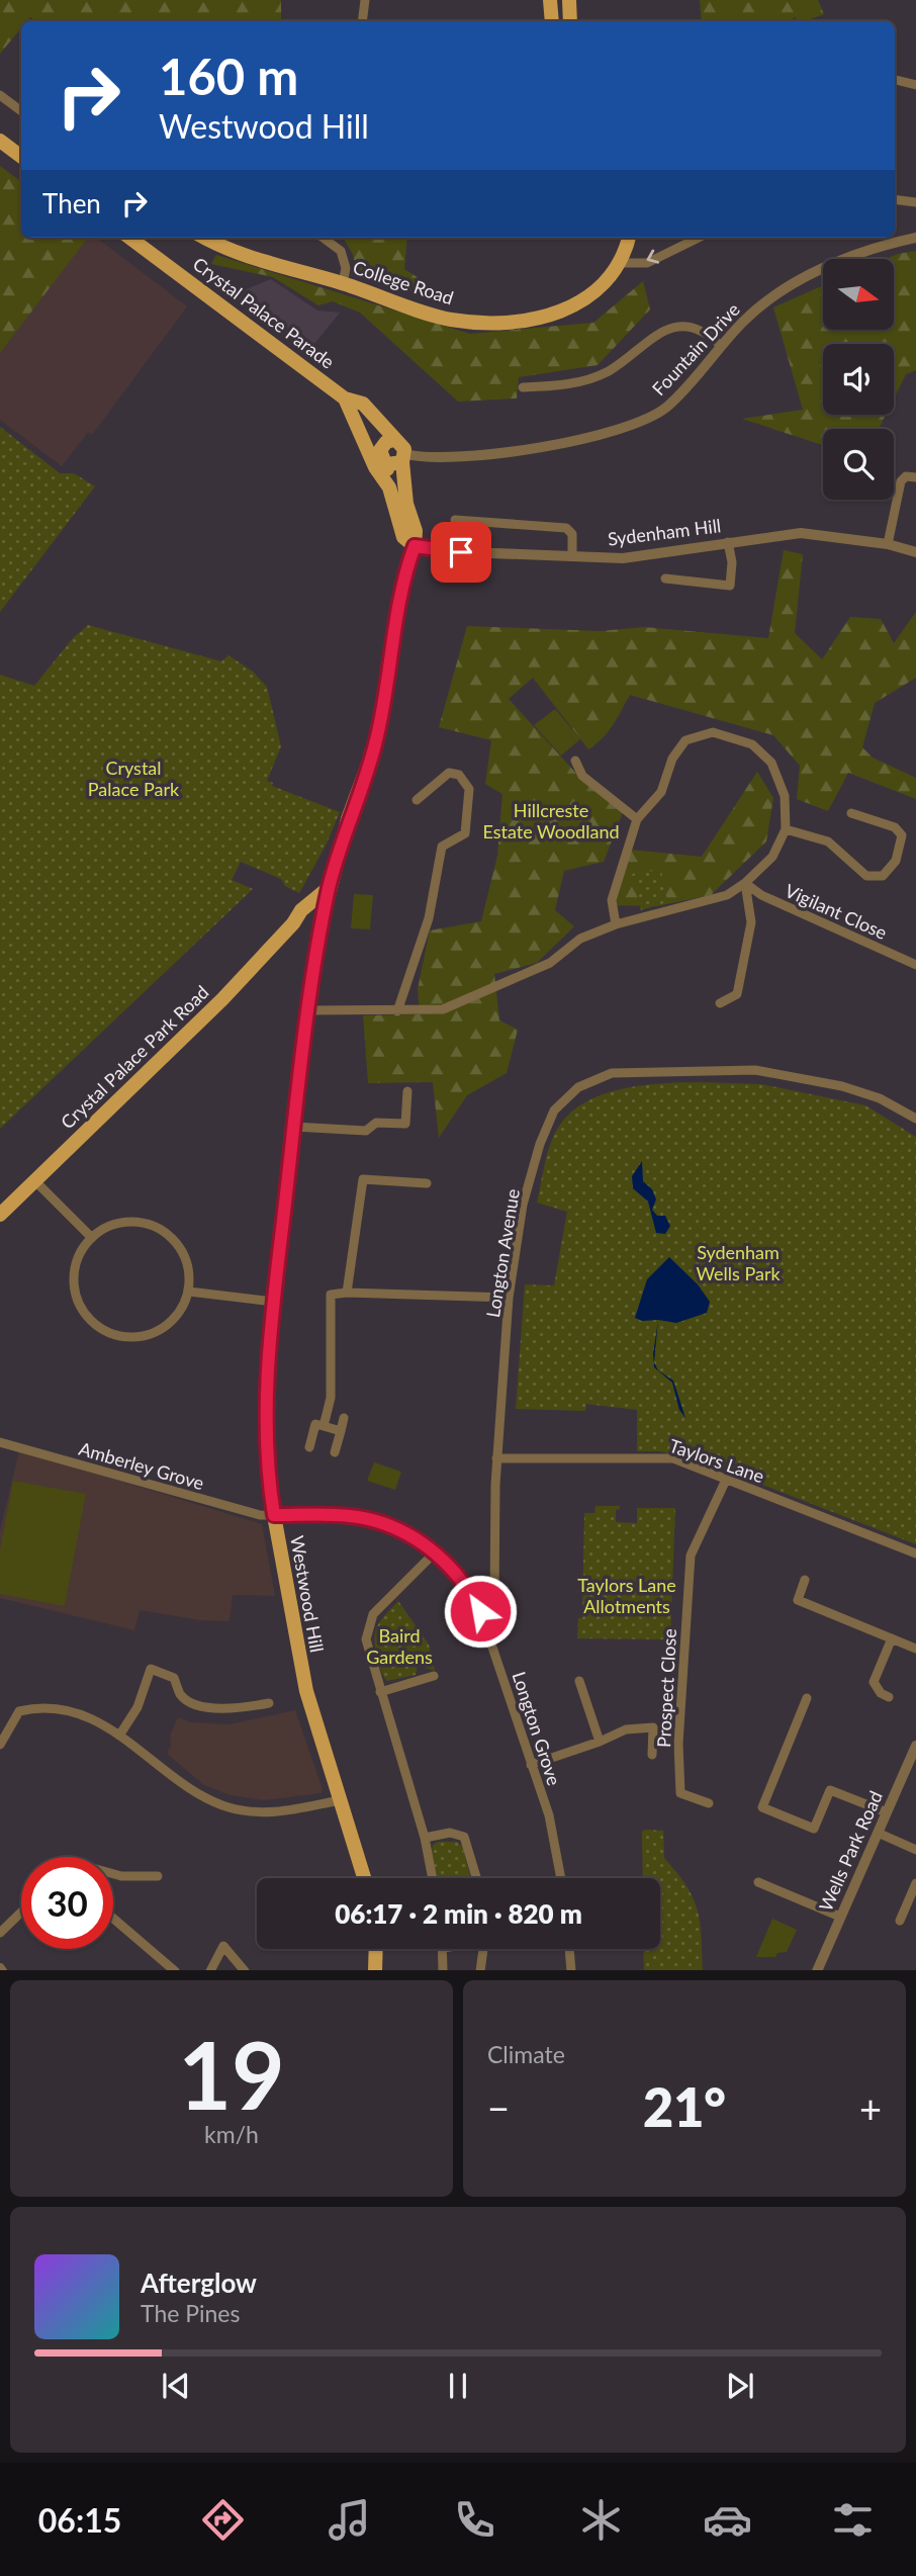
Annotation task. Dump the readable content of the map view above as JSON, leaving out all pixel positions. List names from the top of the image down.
{
  "streets": {
    "main road": [
      "College Road",
      "Crystal Palace Parade",
      "Crystal Palace Park Road",
      "Westwood Hill"
    ],
    "street": [
      "Fountain Drive",
      "Sydenham Hill",
      "Vigilant Close",
      "Longton Avenue",
      "Taylors Lane",
      "Amberley Grove",
      "Prospect Close",
      "Longton Grove",
      "Wells Park Road"
    ]
  },
  "crossings": [
    ["Crystal Palace Parade", "Fountain Drive"],
    ["Crystal Palace Parade", "Westwood Hill"],
    ["Fountain Drive", "Westwood Hill"],
    ["Sydenham Hill", "Westwood Hill"],
    ["Crystal Palace Park Road", "Westwood Hill"],
    ["Longton Avenue", "Taylors Lane"],
    ["Longton Avenue", "Longton Grove"],
    ["Taylors Lane", "Prospect Close"],
    ["Amberley Grove", "Westwood Hill"],
    ["Amberley Grove", "Longton Grove"],
    ["Westwood Hill", "Longton Grove"]
  ],
  "parks": [
    "Crystal Palace Park",
    "Hillcreste Estate Woodland",
    "Sydenham Wells Park",
    "Taylors Lane Allotments",
    "Baird Gardens"
  ],
  "north": "right",
  "page": {
    "turn": ["160 m", "Westwood Hill"],
    "then": "Then",
    "limit": "30",
    "trip": "06:17 · 2 min · 820 m",
    "tile": [
      ["19", "km/h"],
      "Climate"
    ],
    "heat": ["−", "21°", "+"],
    "song": ["Afterglow", "The Pines"],
    "tabs": "06:15"
  }
}
